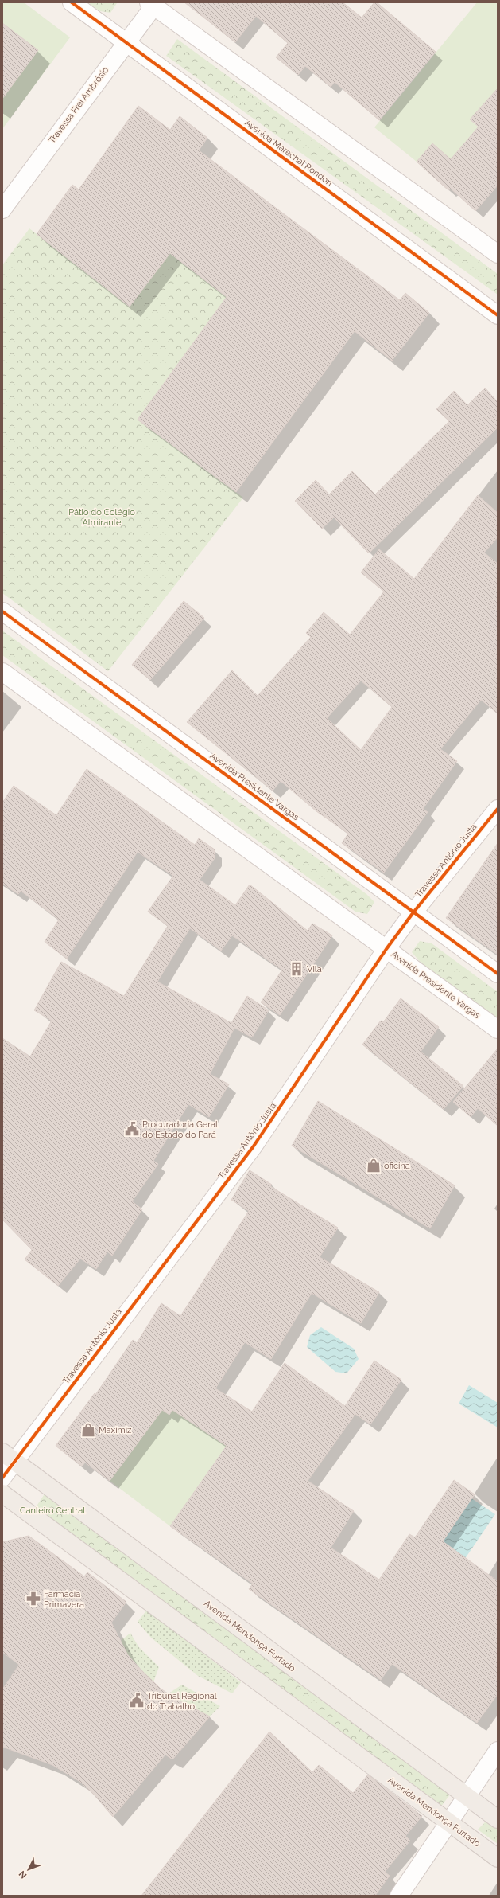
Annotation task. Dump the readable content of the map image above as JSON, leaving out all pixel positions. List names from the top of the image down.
{
  "streets": {
    "main road": ["Avenida Mendonça Furtado"],
    "street": [
      "Travessa Frei Ambrósio",
      "Avenida Marechal Rondon",
      "Avenida Presidente Vargas",
      "Travessa Antônio Justa"
    ]
  },
  "crossings": [
    ["Travessa Frei Ambrósio", "Avenida Marechal Rondon"],
    ["Avenida Presidente Vargas", "Travessa Antônio Justa"],
    ["Travessa Antônio Justa", "Avenida Mendonça Furtado"]
  ],
  "parks": ["Pátio do Colégio Almirante", "Canteiro Central"],
  "places": {
    "building": ["Vila"],
    "public building": ["Procuradoria Geral do Estado do Pará", "Tribunal Regional do Trabalho"],
    "shop": ["oficina", "Maximiz"],
    "pharmacy": ["Farmácia Primavera"]
  },
  "north": "bottom left"
}
